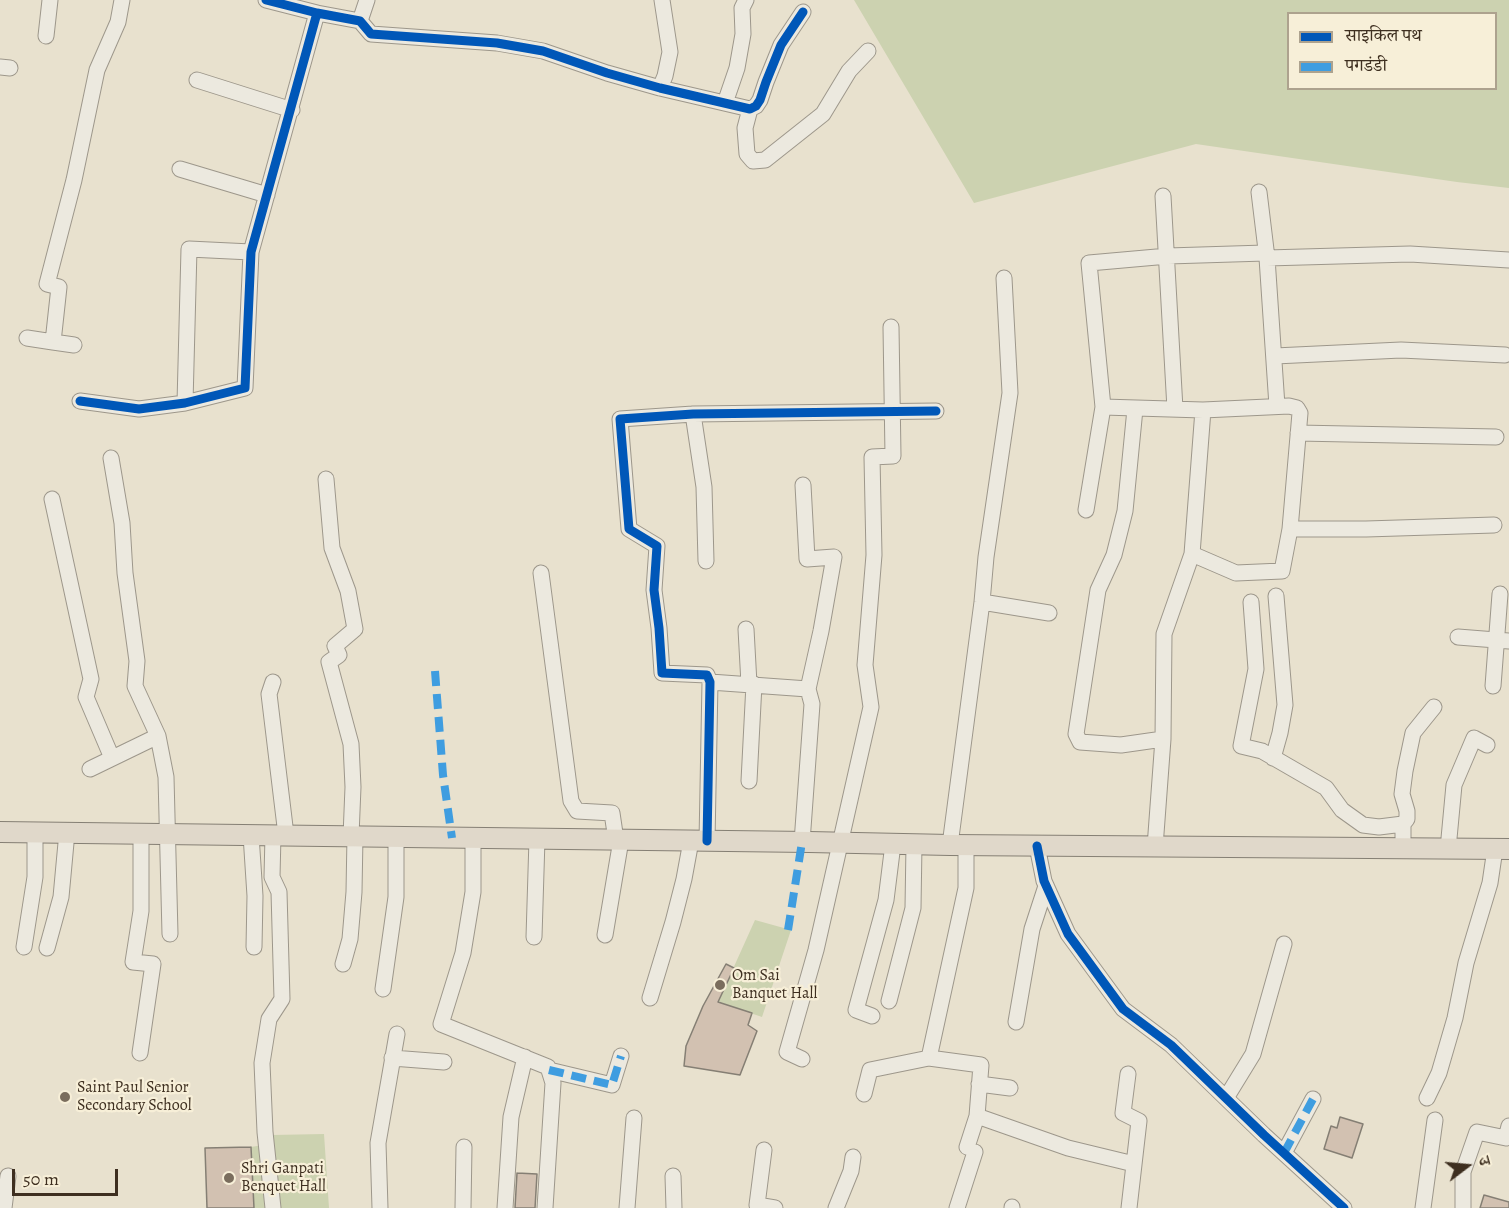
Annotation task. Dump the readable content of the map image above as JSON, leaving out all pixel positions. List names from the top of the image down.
{
  "places": ["Om Sai Banquet Hall", "Saint Paul Senior Secondary School", "Shri Ganpati Benquet Hall"],
  "legend": ["साइकिल पथ", "पगडंडी"],
  "scale_bar": "50 m",
  "north": "right"
}
